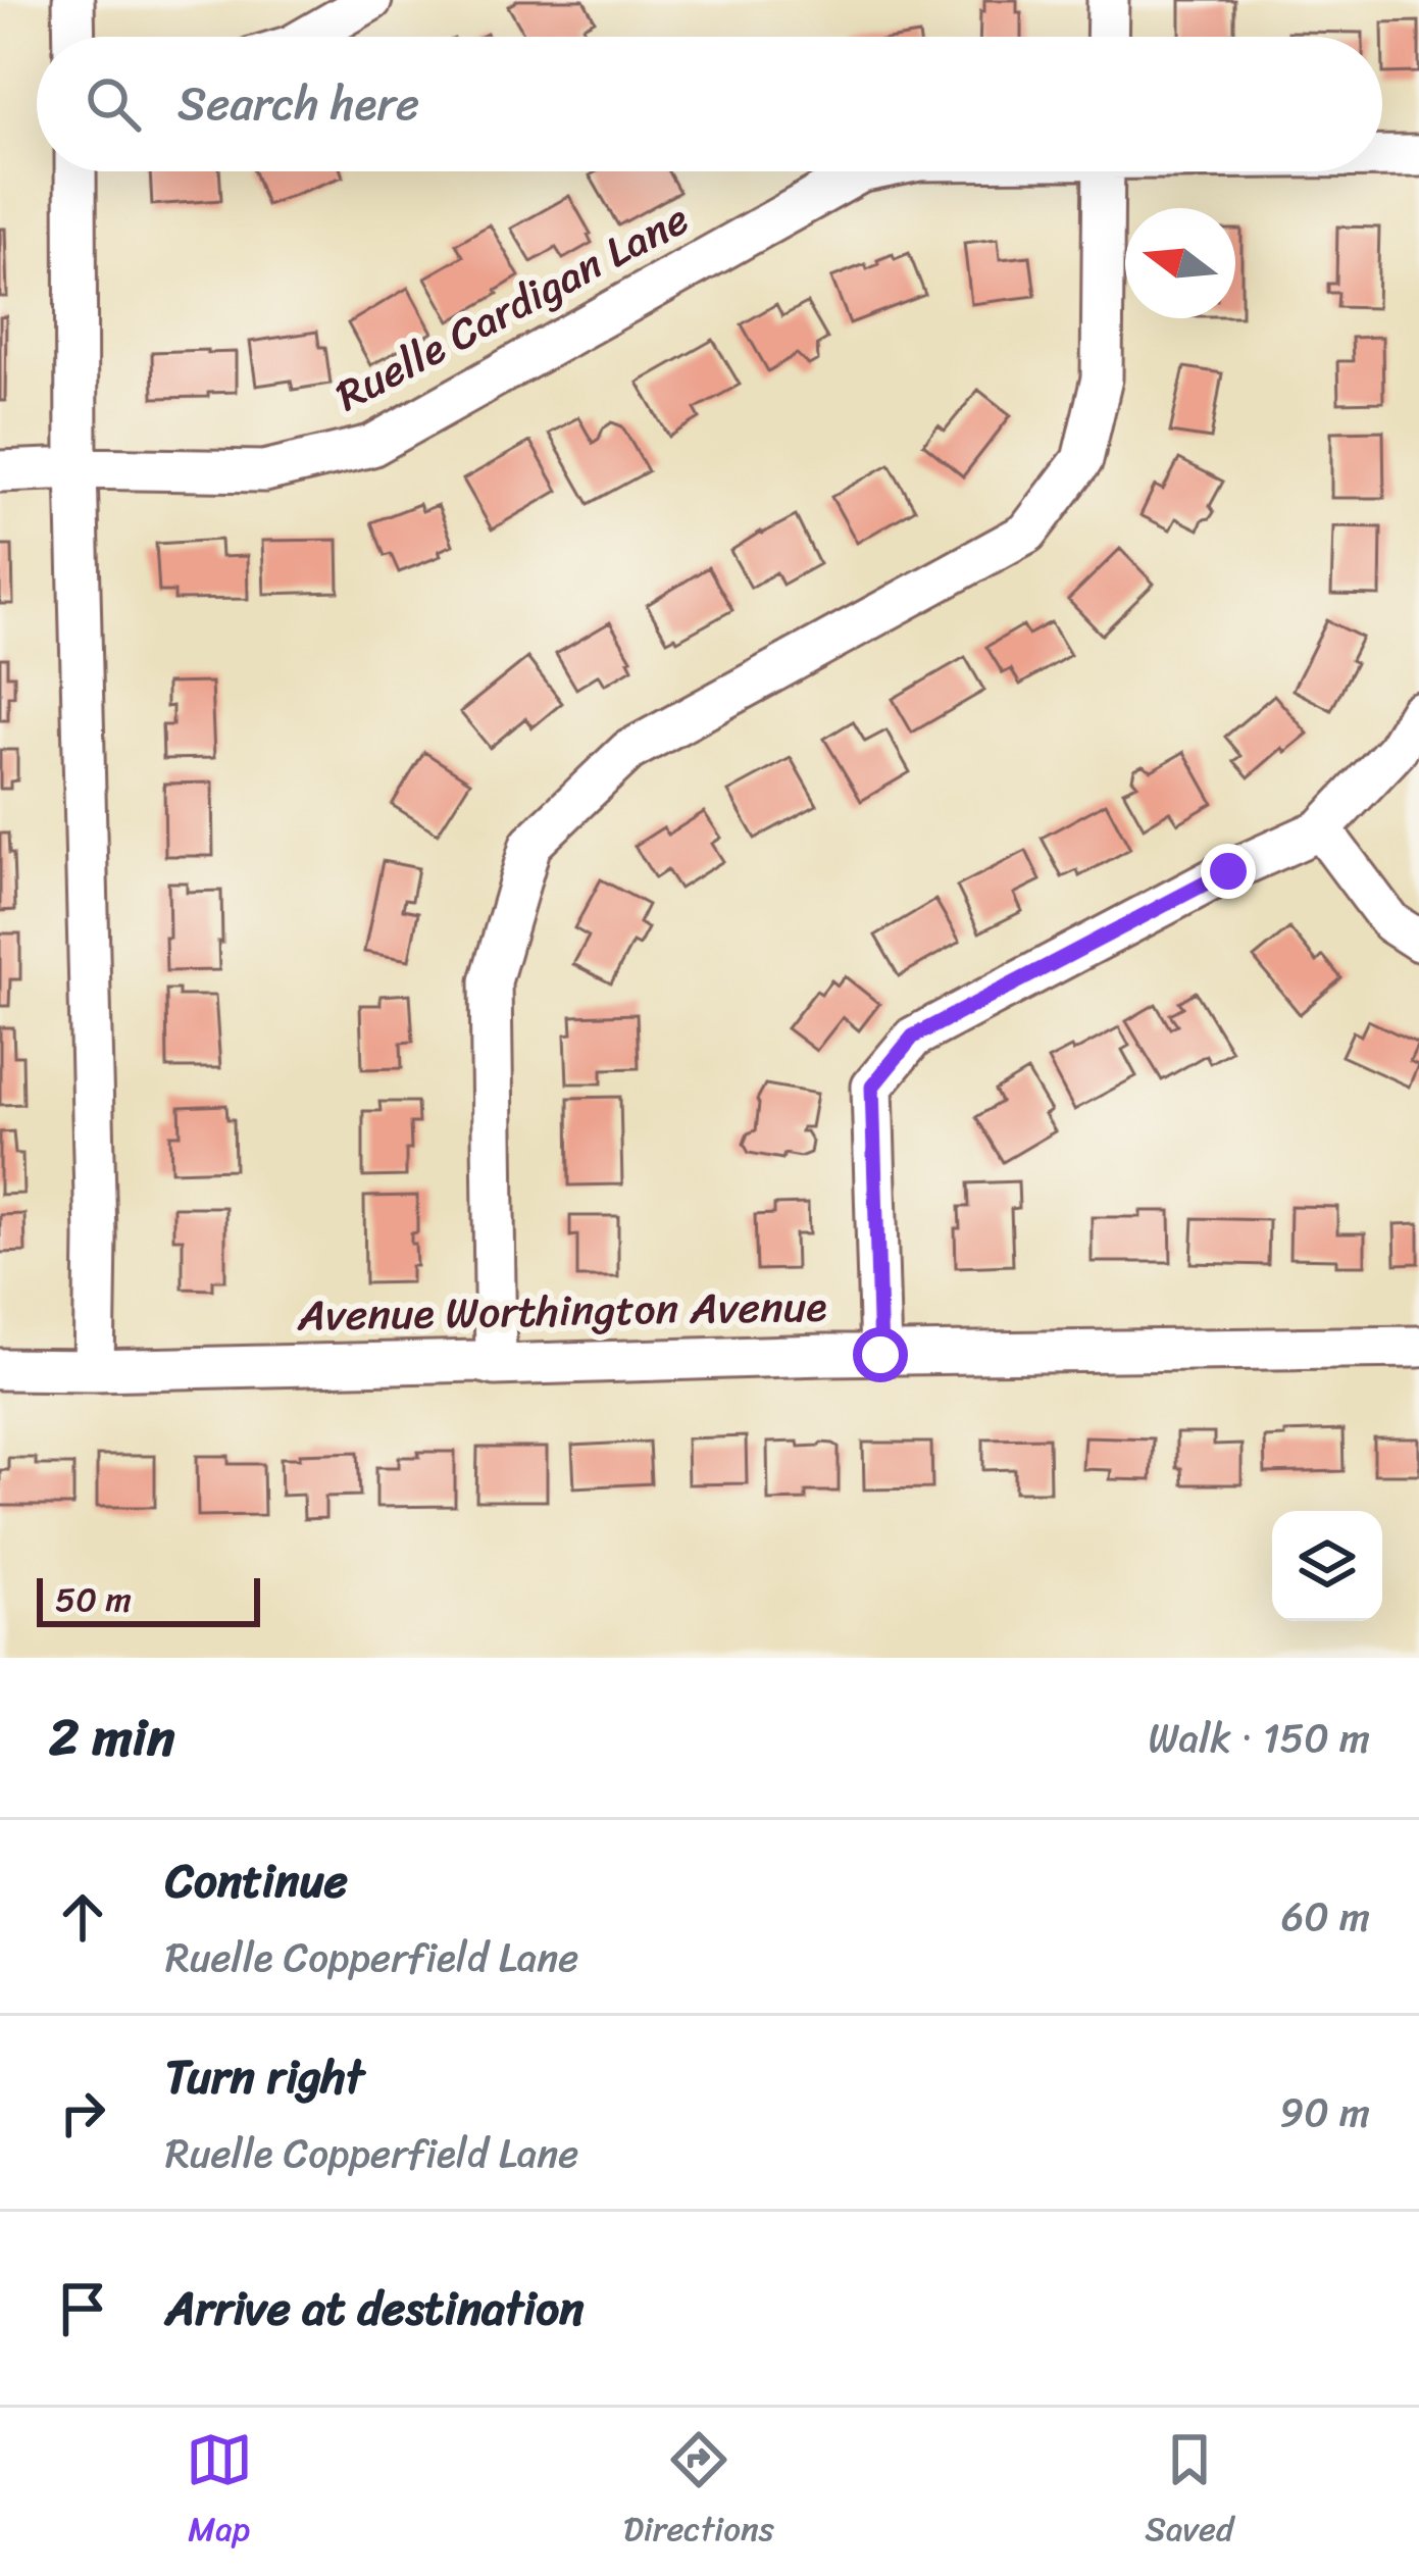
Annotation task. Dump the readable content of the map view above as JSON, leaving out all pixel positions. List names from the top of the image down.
{
  "streets": {
    "street": ["Ruelle Cardigan Lane", "Avenue Worthington Avenue"]
  },
  "scale_bar": "50 m",
  "north": "left",
  "page": {
    "search": "Search here",
    "scale": "50 m",
    "heading": ["2 min", "Walk · 150 m"],
    "list": [
      ["Continue", "Ruelle Copperfield Lane", "60 m"],
      ["Turn right", "Ruelle Copperfield Lane", "90 m"],
      "Arrive at destination"
    ],
    "nav": ["Map", "Directions", "Saved"]
  }
}
